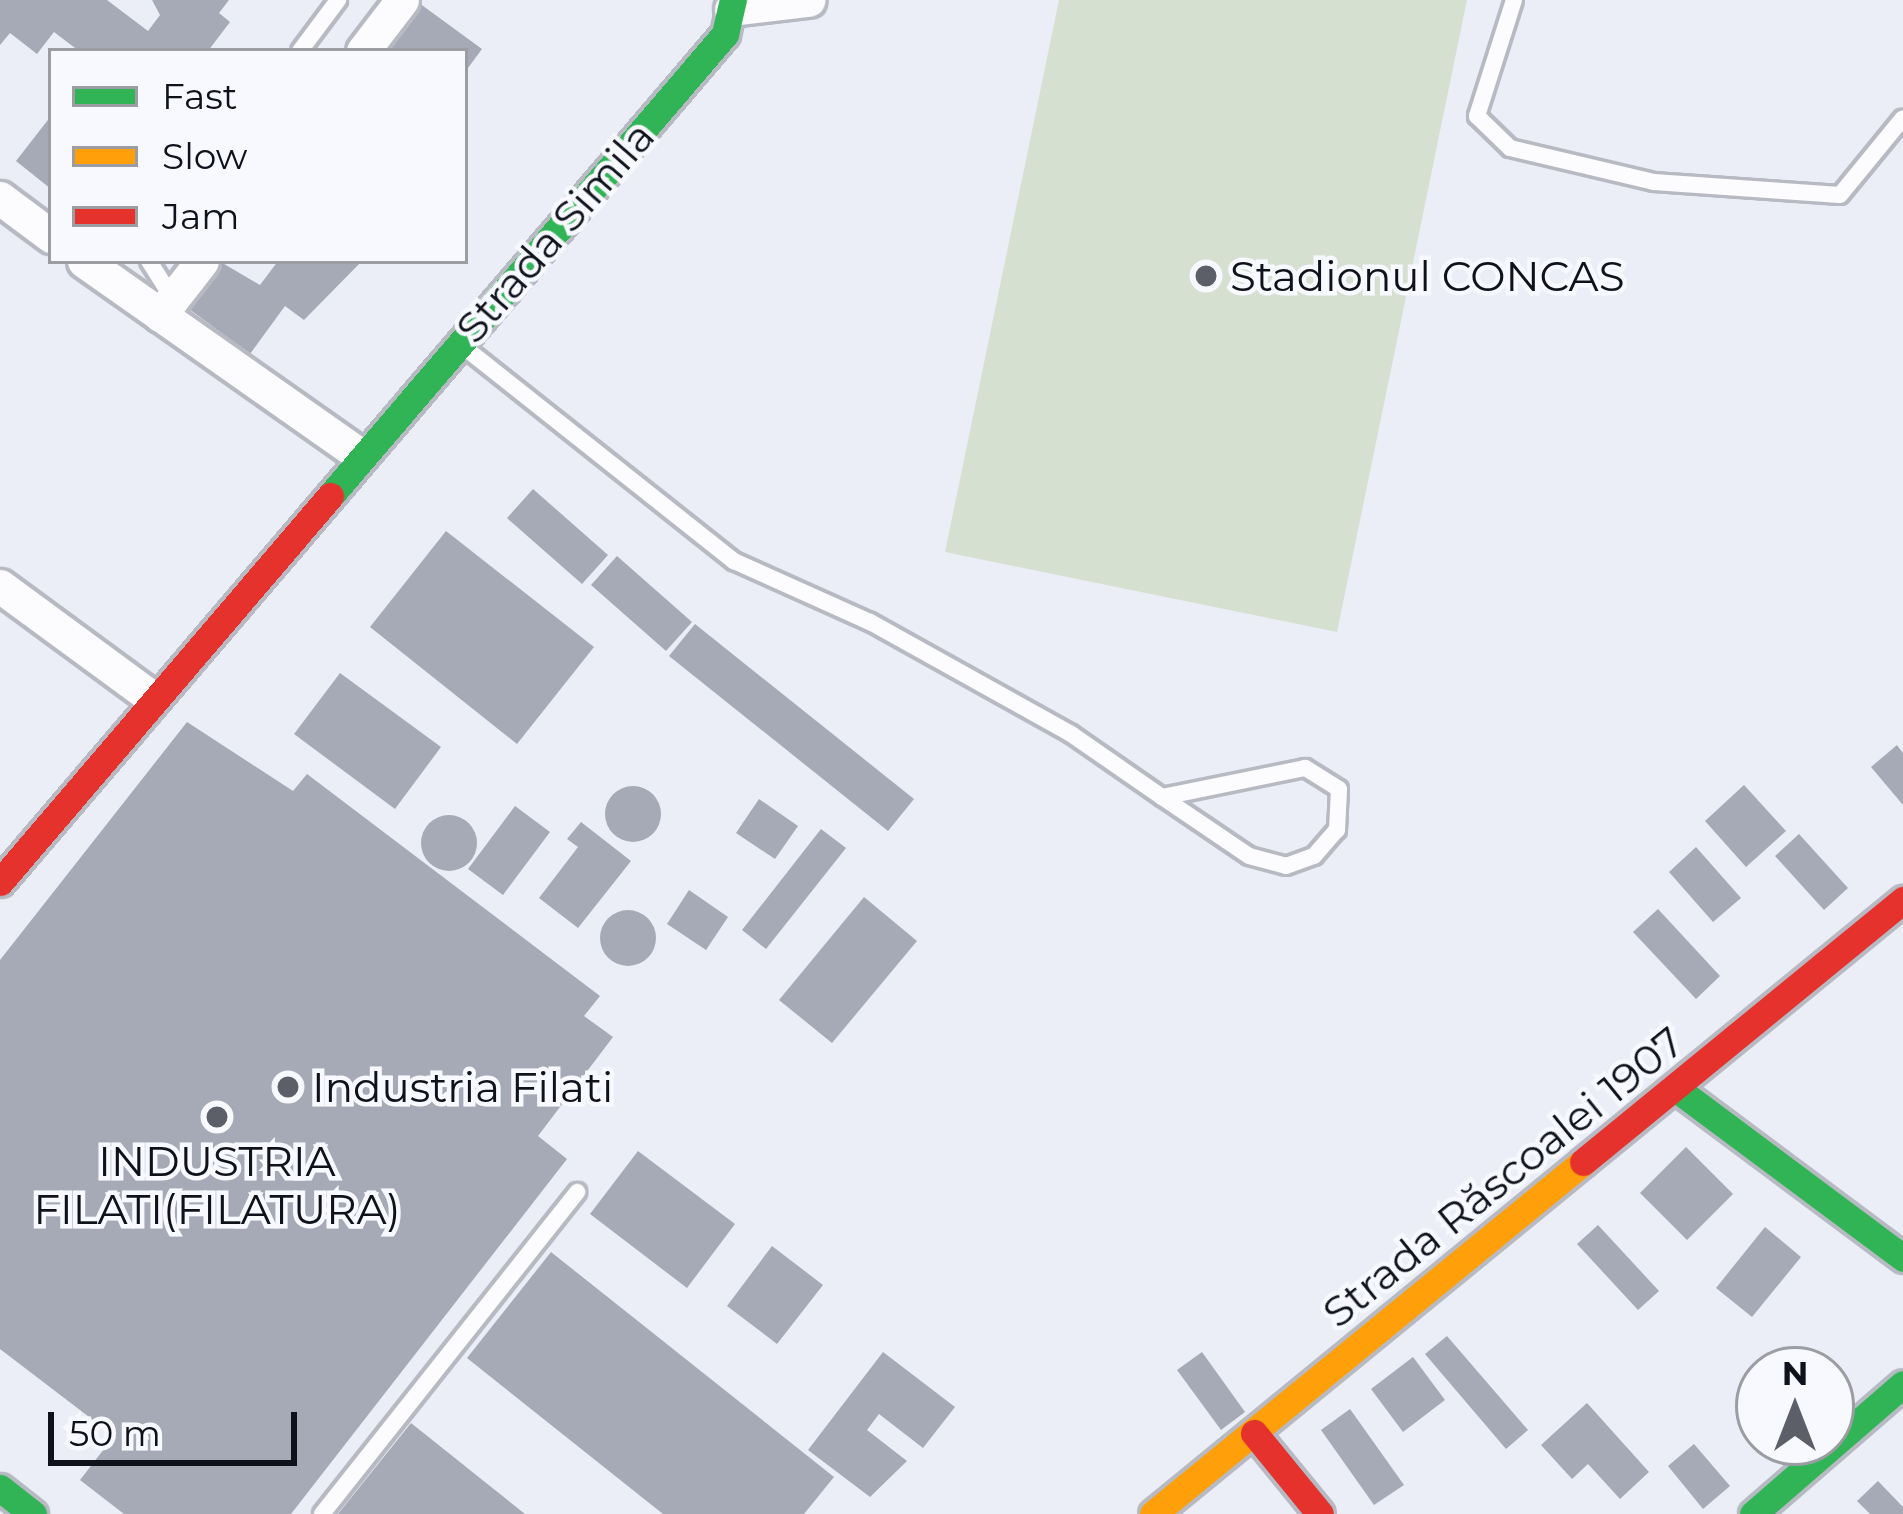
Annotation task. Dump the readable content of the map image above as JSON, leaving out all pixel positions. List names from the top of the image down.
{
  "streets": {
    "street": ["Strada Simila", "Strada Răscoalei 1907"]
  },
  "places": ["Stadionul CONCAS", "Industria Filati", "INDUSTRIA FILATI(FILATURA)"],
  "legend": ["Fast", "Slow", "Jam"],
  "scale_bar": "50 m",
  "north": "top"
}
